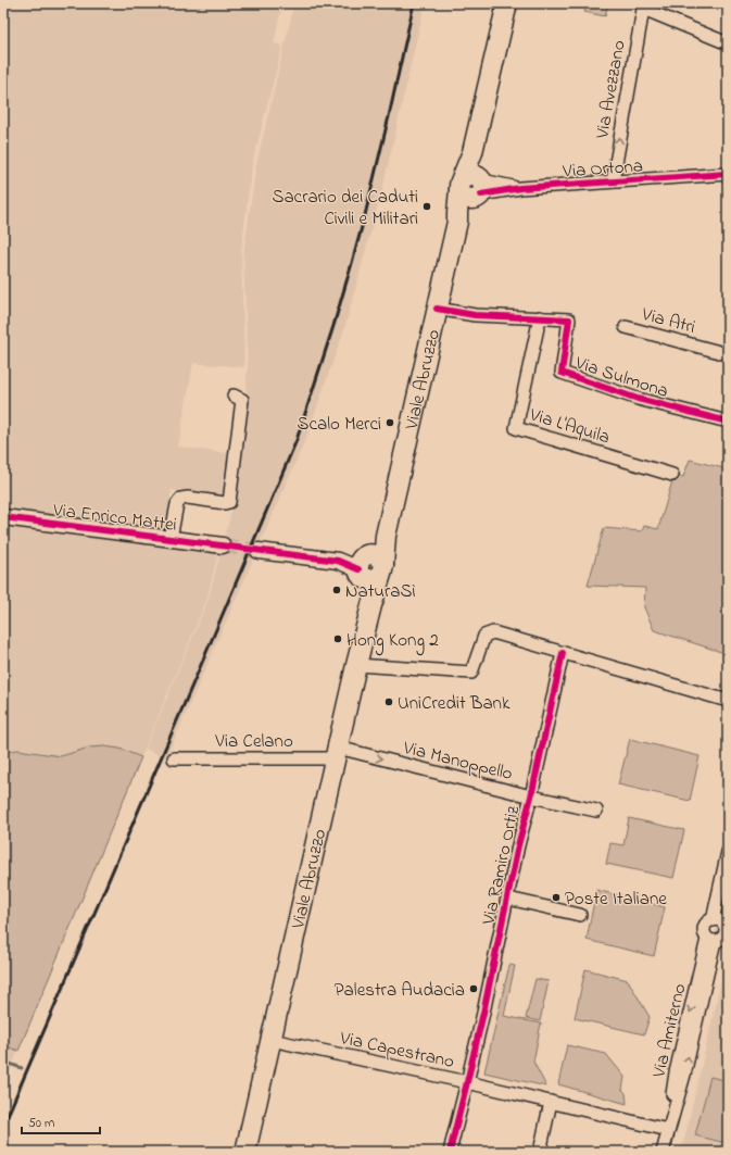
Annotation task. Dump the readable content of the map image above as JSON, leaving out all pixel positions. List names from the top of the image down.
{
  "streets": {
    "main road": ["Viale Abruzzo"],
    "street": [
      "Via Avezzano",
      "Via Ortona",
      "Via Atri",
      "Via Sulmona",
      "Via L'Aquila",
      "Via Enrico Mattei",
      "Via Celano",
      "Via Manoppello",
      "Via Ramiro Ortiz",
      "Via Amiterno",
      "Via Capestrano"
    ]
  },
  "crossings": [
    ["Via Avezzano", "Via Ortona"],
    ["Via Ortona", "Viale Abruzzo"],
    ["Via Sulmona", "Viale Abruzzo"],
    ["Via Sulmona", "Via L'Aquila"],
    ["Viale Abruzzo", "Via Celano"],
    ["Viale Abruzzo", "Via Manoppello"],
    ["Viale Abruzzo", "Via Capestrano"],
    ["Via Celano", "Via Manoppello"],
    ["Via Manoppello", "Via Ramiro Ortiz"],
    ["Via Ramiro Ortiz", "Via Capestrano"],
    ["Via Amiterno", "Via Capestrano"]
  ],
  "one_way": ["Via Avezzano", "Via Manoppello"],
  "places": [
    "Sacrario dei Caduti Civili e Militari",
    "Scalo Merci",
    "NaturaSì",
    "Hong Kong 2",
    "UniCredit Bank",
    "Poste Italiane",
    "Palestra Audacia"
  ],
  "scale_bar": "50 m"
}
